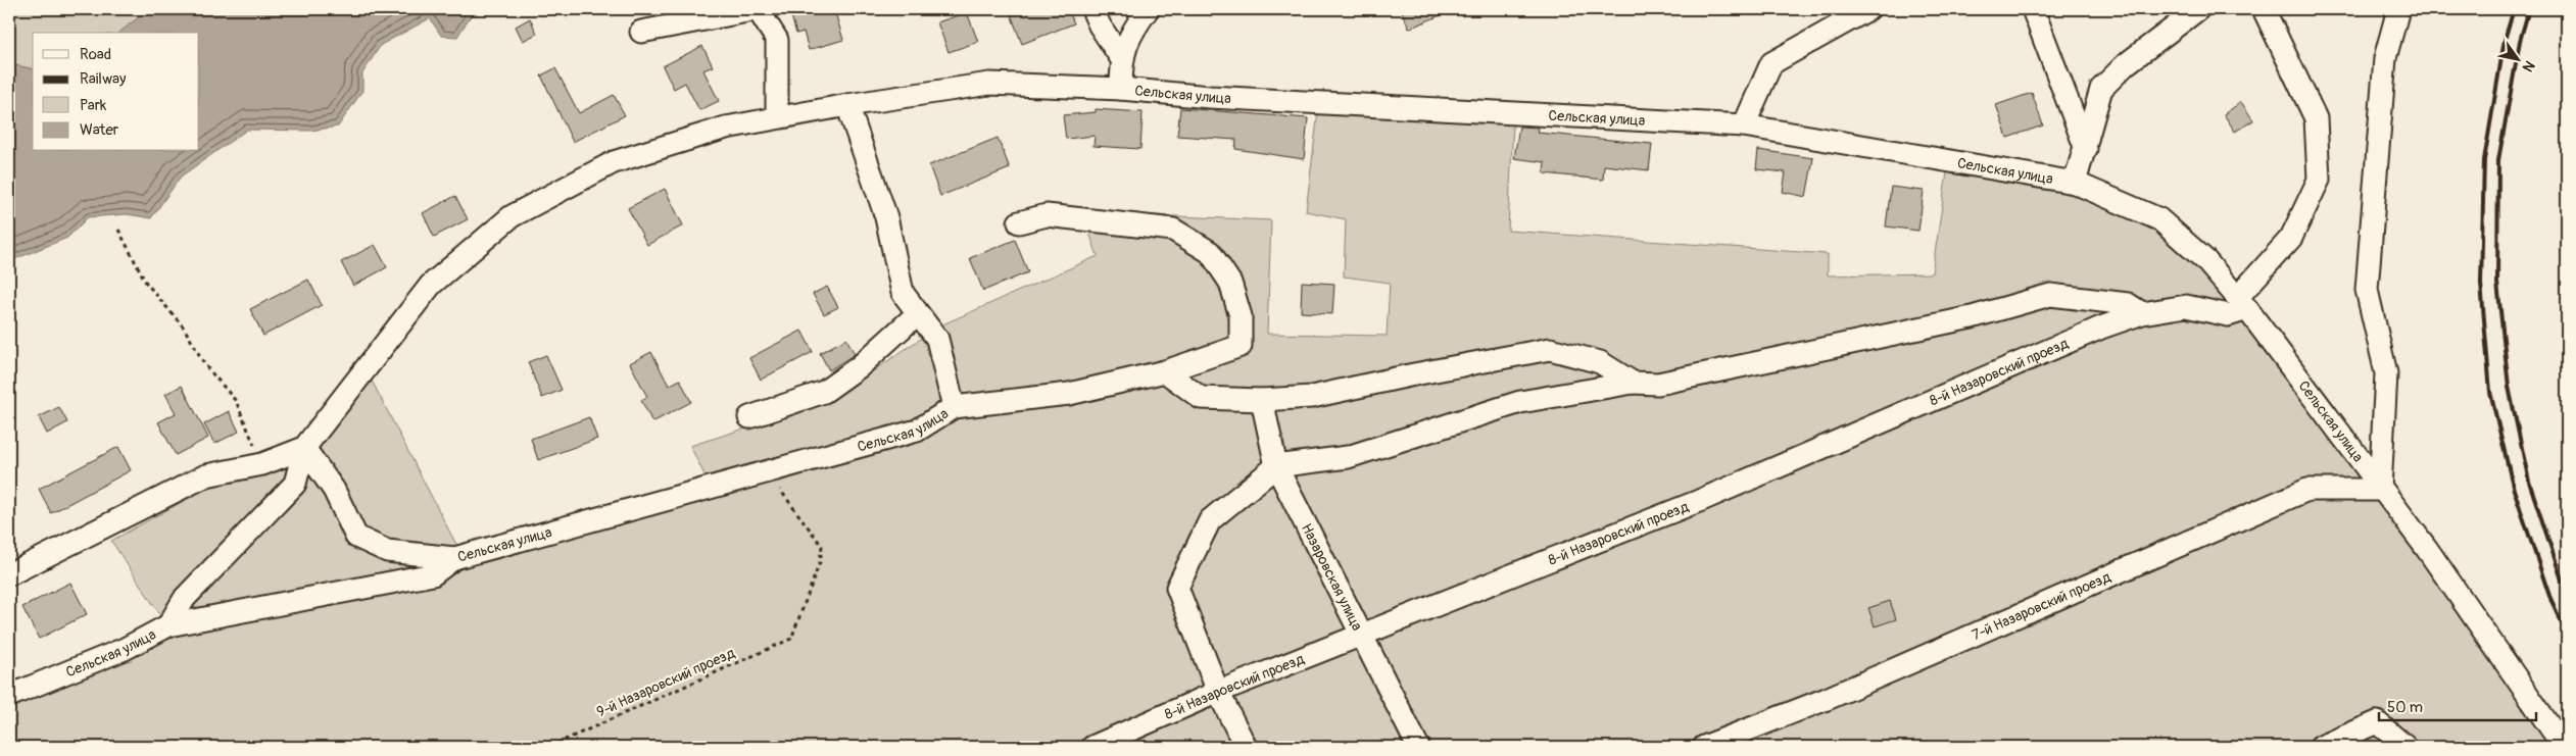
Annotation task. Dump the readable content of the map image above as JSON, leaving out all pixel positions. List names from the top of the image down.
{
  "streets": {
    "street": [
      "Сельская улица",
      "8-й Назаровский проезд",
      "Назаровская улица",
      "7-й Назаровский проезд"
    ],
    "path": ["9-й Назаровский проезд"]
  },
  "crossings": [
    ["Сельская улица", "8-й Назаровский проезд"],
    ["Сельская улица", "7-й Назаровский проезд"],
    ["Сельская улица", "9-й Назаровский проезд"],
    ["8-й Назаровский проезд", "Назаровская улица"]
  ],
  "legend": [
    "Road",
    "Railway",
    "Park",
    "Water"
  ],
  "scale_bar": "50 m",
  "north": "bottom right"
}
